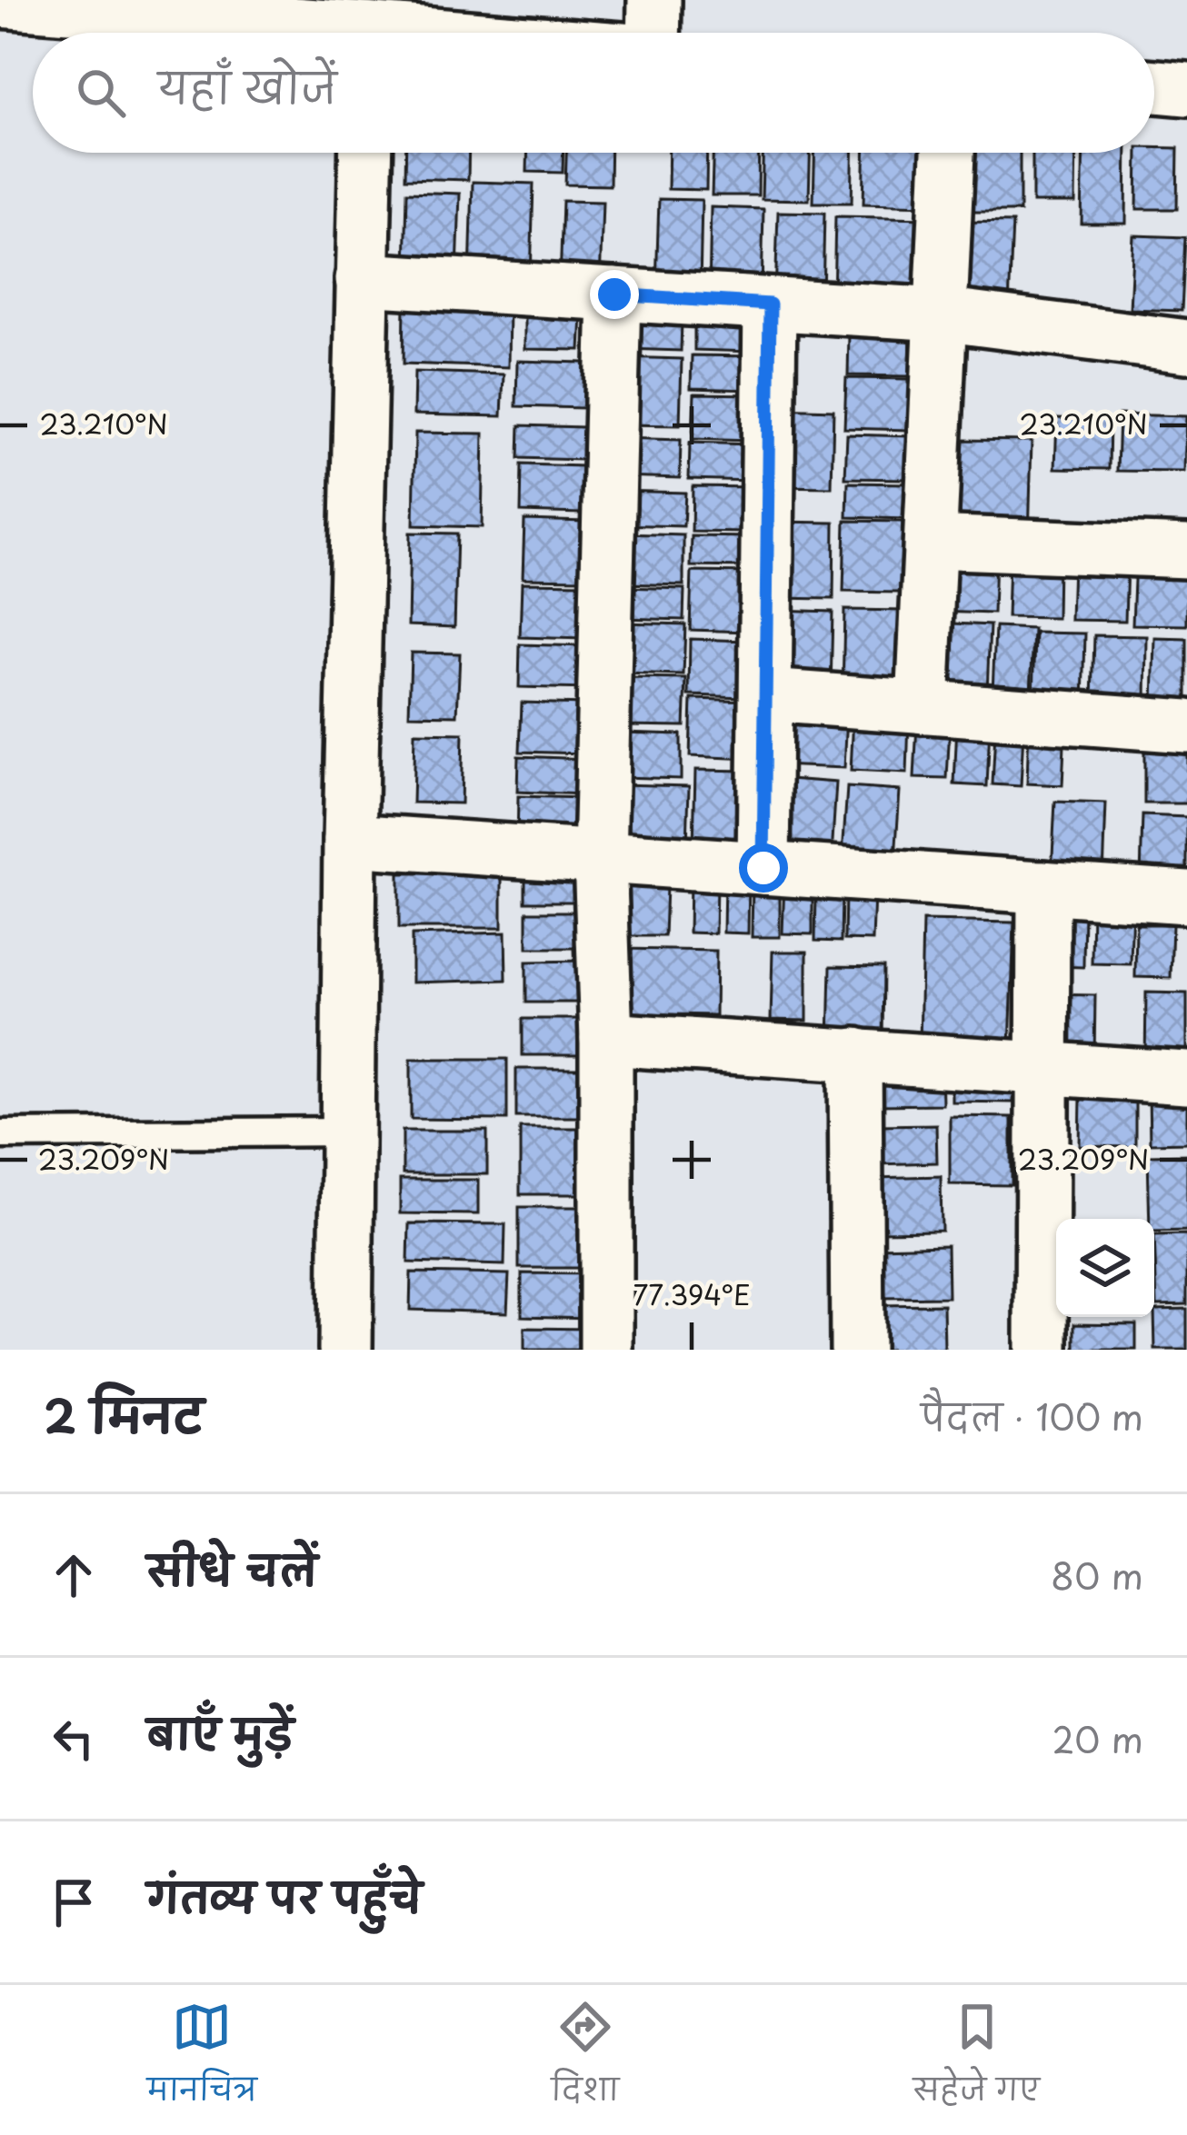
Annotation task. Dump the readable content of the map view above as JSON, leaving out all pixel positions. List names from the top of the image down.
{
  "page": {
    "search": "यहाँ खोजें",
    "heading": ["2 मिनट", "पैदल · 100 m"],
    "list": [
      ["सीधे चलें", "80 m"],
      ["बाएँ मुड़ें", "20 m"],
      "गंतव्य पर पहुँचे"
    ],
    "nav": ["मानचित्र", "दिशा", "सहेजे गए"]
  },
  "coordinates": ["23.210°N", "23.209°N", "77.394°E"]
}
